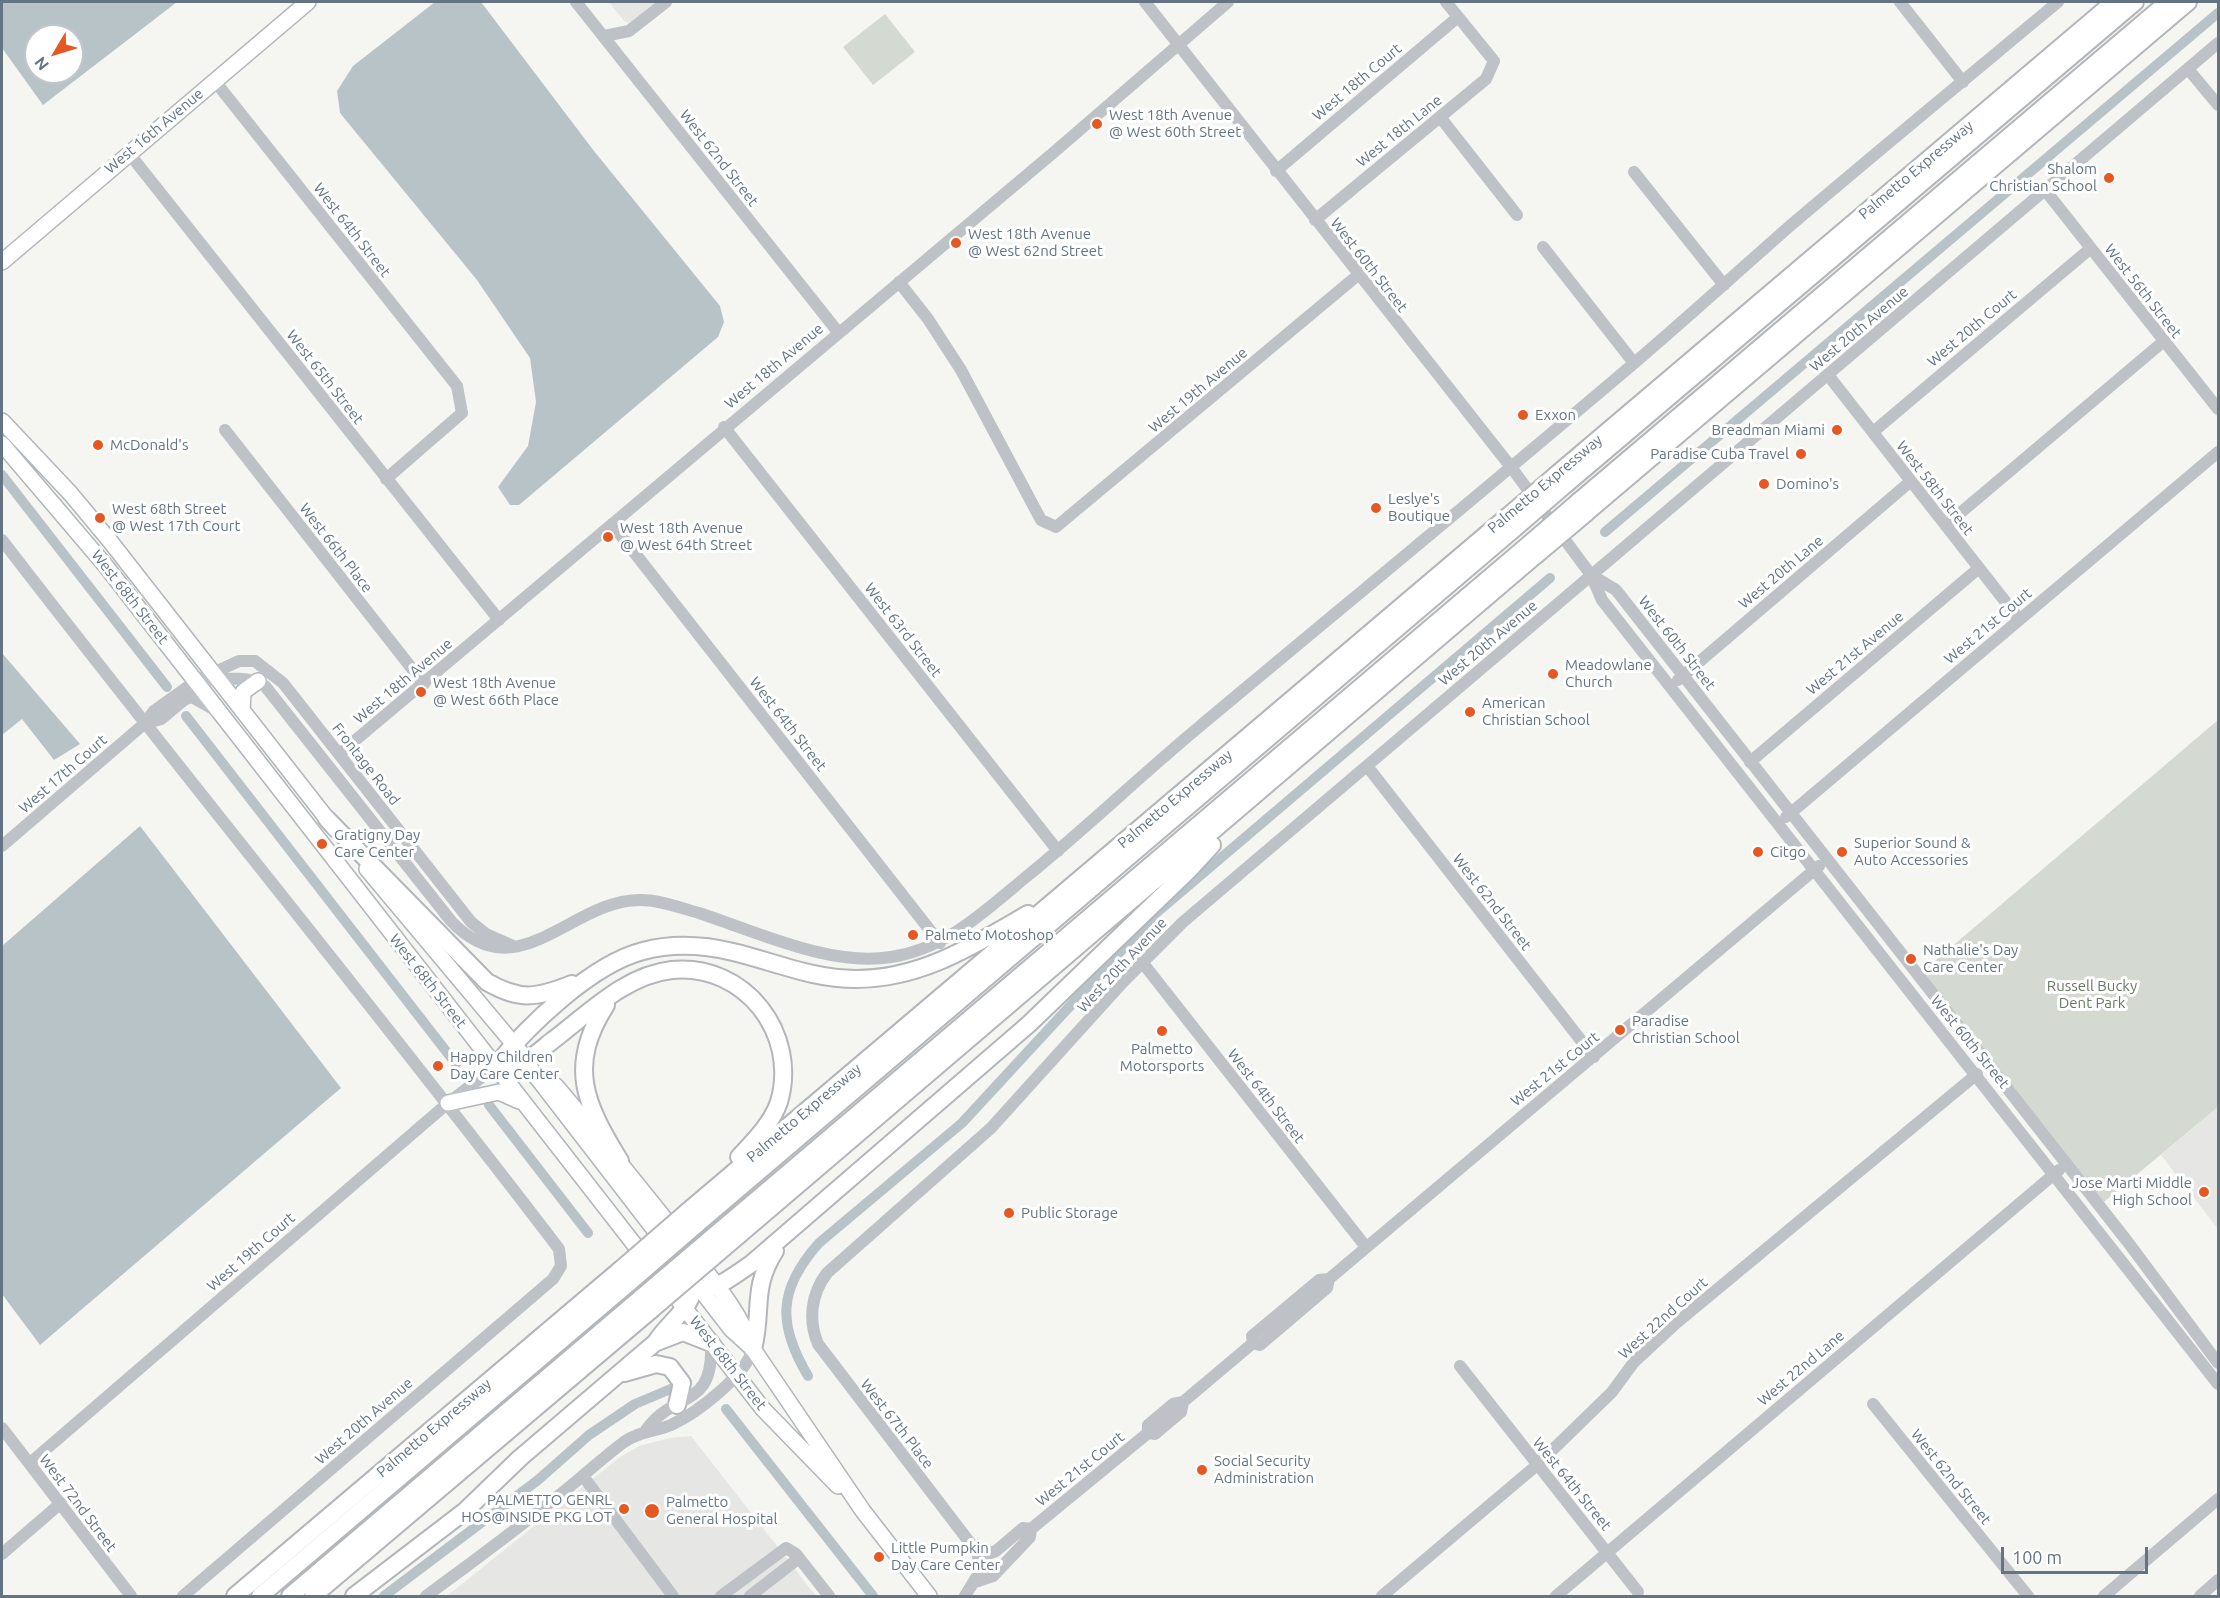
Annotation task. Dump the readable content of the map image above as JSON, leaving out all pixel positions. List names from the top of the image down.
{
  "streets": {
    "highway": ["Palmetto Expressway"],
    "main road": ["West 16th Avenue", "West 68th Street"],
    "street": [
      "West 18th Court",
      "West 18th Lane",
      "West 62nd Street",
      "West 64th Street",
      "West 60th Street",
      "West 56th Street",
      "West 20th Court",
      "West 20th Avenue",
      "West 18th Avenue",
      "West 65th Street",
      "West 19th Avenue",
      "West 58th Street",
      "West 66th Place",
      "West 20th Lane",
      "West 21st Court",
      "West 63rd Street",
      "West 21st Avenue",
      "Frontage Road",
      "West 17th Court",
      "West 19th Court",
      "West 22nd Court",
      "West 22nd Lane",
      "West 67th Place",
      "West 72nd Street"
    ]
  },
  "crossings": [
    ["West 18th Court", "West 18th Lane"],
    ["West 18th Court", "West 60th Street"],
    ["West 16th Avenue", "West 64th Street"],
    ["West 16th Avenue", "West 65th Street"],
    ["West 18th Lane", "West 60th Street"],
    ["West 62nd Street", "West 20th Avenue"],
    ["West 62nd Street", "West 18th Avenue"],
    ["West 62nd Street", "West 21st Court"],
    ["West 64th Street", "West 20th Avenue"],
    ["West 64th Street", "West 18th Avenue"],
    ["West 64th Street", "West 65th Street"],
    ["West 64th Street", "West 21st Court"],
    ["West 64th Street", "West 22nd Court"],
    ["West 64th Street", "West 22nd Lane"],
    ["West 60th Street", "West 20th Avenue"],
    ["West 60th Street", "West 18th Avenue"],
    ["West 60th Street", "West 19th Avenue"],
    ["West 60th Street", "West 20th Lane"],
    ["West 60th Street", "West 21st Court"],
    ["West 60th Street", "West 21st Avenue"],
    ["West 60th Street", "West 22nd Court"],
    ["West 60th Street", "West 22nd Lane"],
    ["West 56th Street", "West 20th Court"],
    ["West 56th Street", "West 20th Avenue"],
    ["West 20th Court", "West 58th Street"],
    ["West 20th Avenue", "West 58th Street"],
    ["West 20th Avenue", "West 19th Court"],
    ["West 20th Avenue", "West 67th Place"],
    ["West 18th Avenue", "West 65th Street"],
    ["West 18th Avenue", "West 19th Avenue"],
    ["West 18th Avenue", "West 66th Place"],
    ["West 18th Avenue", "West 63rd Street"],
    ["West 18th Avenue", "Frontage Road"],
    ["West 58th Street", "West 20th Lane"],
    ["West 58th Street", "West 21st Court"],
    ["West 58th Street", "West 21st Avenue"],
    ["West 68th Street", "Frontage Road"],
    ["West 68th Street", "West 17th Court"],
    ["West 68th Street", "West 19th Court"],
    ["West 21st Court", "West 67th Place"],
    ["West 19th Court", "West 72nd Street"]
  ],
  "parks": ["Russell Bucky Dent Park"],
  "places": [
    "West 18th Avenue @ West 60th Street",
    "Shalom Christian School",
    "West 18th Avenue @ West 62nd Street",
    "Exxon",
    "Breadman Miami",
    "McDonald's",
    "Paradise Cuba Travel",
    "Domino's",
    "Leslye's Boutique",
    "West 68th Street @ West 17th Court",
    "West 18th Avenue @ West 64th Street",
    "Meadowlane Church",
    "West 18th Avenue @ West 66th Place",
    "American Christian School",
    "Gratigny Day Care Center",
    "Citgo",
    "Superior Sound & Auto Accessories",
    "Palmeto Motoshop",
    "Nathalie's Day Care Center",
    "Paradise Christian School",
    "Palmetto Motorsports",
    "Happy Children Day Care Center",
    "Jose Marti Middle High School",
    "Public Storage",
    "Social Security Administration",
    "PALMETTO GENRL HOS@INSIDE PKG LOT",
    "Palmetto General Hospital",
    "Little Pumpkin Day Care Center"
  ],
  "scale_bar": "100 m",
  "north": "bottom left"
}
